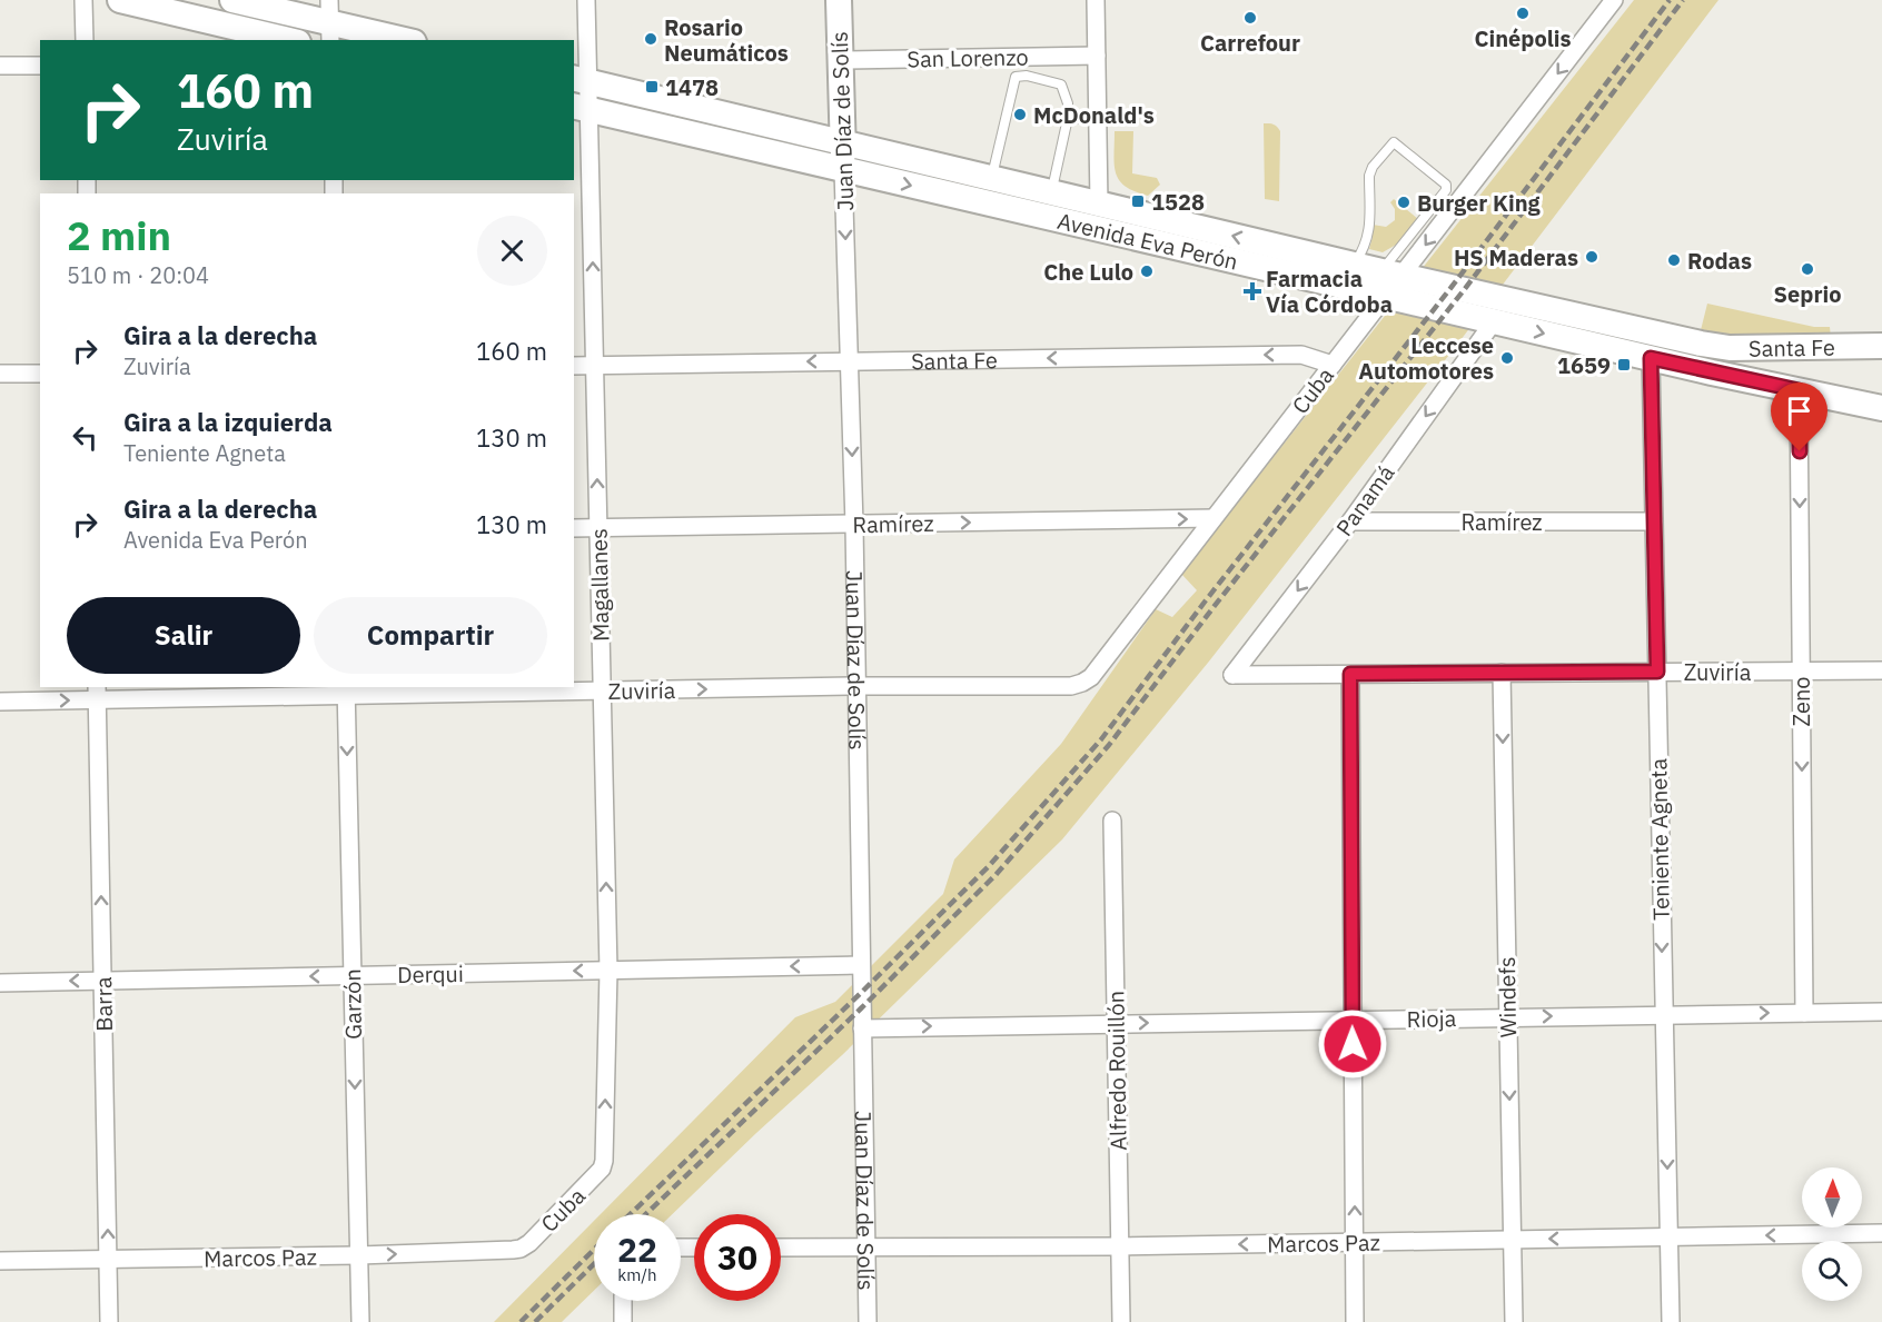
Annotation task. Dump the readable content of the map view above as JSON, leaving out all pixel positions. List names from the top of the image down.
{
  "streets": {
    "main road": ["Juan Díaz de Solís", "Avenida Eva Perón", "Santa Fe"],
    "street": [
      "San Lorenzo",
      "Cuba",
      "Panamá",
      "Ramírez",
      "Magallanes",
      "Zuviría",
      "Zeno",
      "Teniente Agneta",
      "Derqui",
      "Windefs",
      "Barra",
      "Garzón",
      "Rioja",
      "Alfredo Rouillón",
      "Marcos Paz"
    ]
  },
  "crossings": [
    ["San Lorenzo", "Juan Díaz de Solís"],
    ["Juan Díaz de Solís", "Avenida Eva Perón"],
    ["Juan Díaz de Solís", "Santa Fe"],
    ["Juan Díaz de Solís", "Ramírez"],
    ["Juan Díaz de Solís", "Zuviría"],
    ["Juan Díaz de Solís", "Derqui"],
    ["Juan Díaz de Solís", "Rioja"],
    ["Juan Díaz de Solís", "Marcos Paz"],
    ["Avenida Eva Perón", "Santa Fe"],
    ["Avenida Eva Perón", "Cuba"],
    ["Avenida Eva Perón", "Panamá"],
    ["Avenida Eva Perón", "Magallanes"],
    ["Avenida Eva Perón", "Zeno"],
    ["Avenida Eva Perón", "Teniente Agneta"],
    ["Santa Fe", "Cuba"],
    ["Santa Fe", "Magallanes"],
    ["Cuba", "Ramírez"],
    ["Cuba", "Magallanes"],
    ["Cuba", "Zuviría"],
    ["Cuba", "Marcos Paz"],
    ["Panamá", "Ramírez"],
    ["Panamá", "Zuviría"],
    ["Ramírez", "Magallanes"],
    ["Ramírez", "Teniente Agneta"],
    ["Magallanes", "Zuviría"],
    ["Magallanes", "Derqui"],
    ["Zuviría", "Zeno"],
    ["Zuviría", "Teniente Agneta"],
    ["Zuviría", "Windefs"],
    ["Zuviría", "Barra"],
    ["Zuviría", "Garzón"],
    ["Zeno", "Rioja"],
    ["Teniente Agneta", "Rioja"],
    ["Teniente Agneta", "Marcos Paz"],
    ["Derqui", "Barra"],
    ["Derqui", "Garzón"],
    ["Windefs", "Rioja"],
    ["Windefs", "Marcos Paz"],
    ["Barra", "Marcos Paz"],
    ["Garzón", "Marcos Paz"],
    ["Rioja", "Alfredo Rouillón"],
    ["Alfredo Rouillón", "Marcos Paz"]
  ],
  "one_way": [
    "Santa Fe",
    "Cuba",
    "Panamá",
    "Ramírez",
    "Magallanes",
    "Zeno",
    "Teniente Agneta",
    "Derqui",
    "Windefs",
    "Barra",
    "Garzón",
    "Rioja"
  ],
  "places": {
    "other": [
      "Cinépolis",
      "Carrefour",
      "Rosario Neumáticos",
      "McDonald's",
      "Burger King",
      "HS Maderas",
      "Rodas",
      "Seprio",
      "Che Lulo",
      "Leccese Automotores"
    ],
    "transit": ["1478", "1528", "1659"],
    "health": ["Farmacia Vía Córdoba"]
  },
  "north": "top",
  "page": {
    "turn": ["160 m", "Zuviría"],
    "heading": ["2 min", "510 m · 20:04"],
    "list": [
      {
        "name": "Gira a la derecha",
        "note": "Zuviría",
        "value": "160 m"
      },
      {
        "name": "Gira a la izquierda",
        "note": "Teniente Agneta",
        "value": "130 m"
      },
      {
        "name": "Gira a la derecha",
        "note": "Avenida Eva Perón",
        "value": "130 m"
      }
    ],
    "buttons": ["Salir", "Compartir"],
    "speed": "22 km/h",
    "limit": "30"
  }
}
